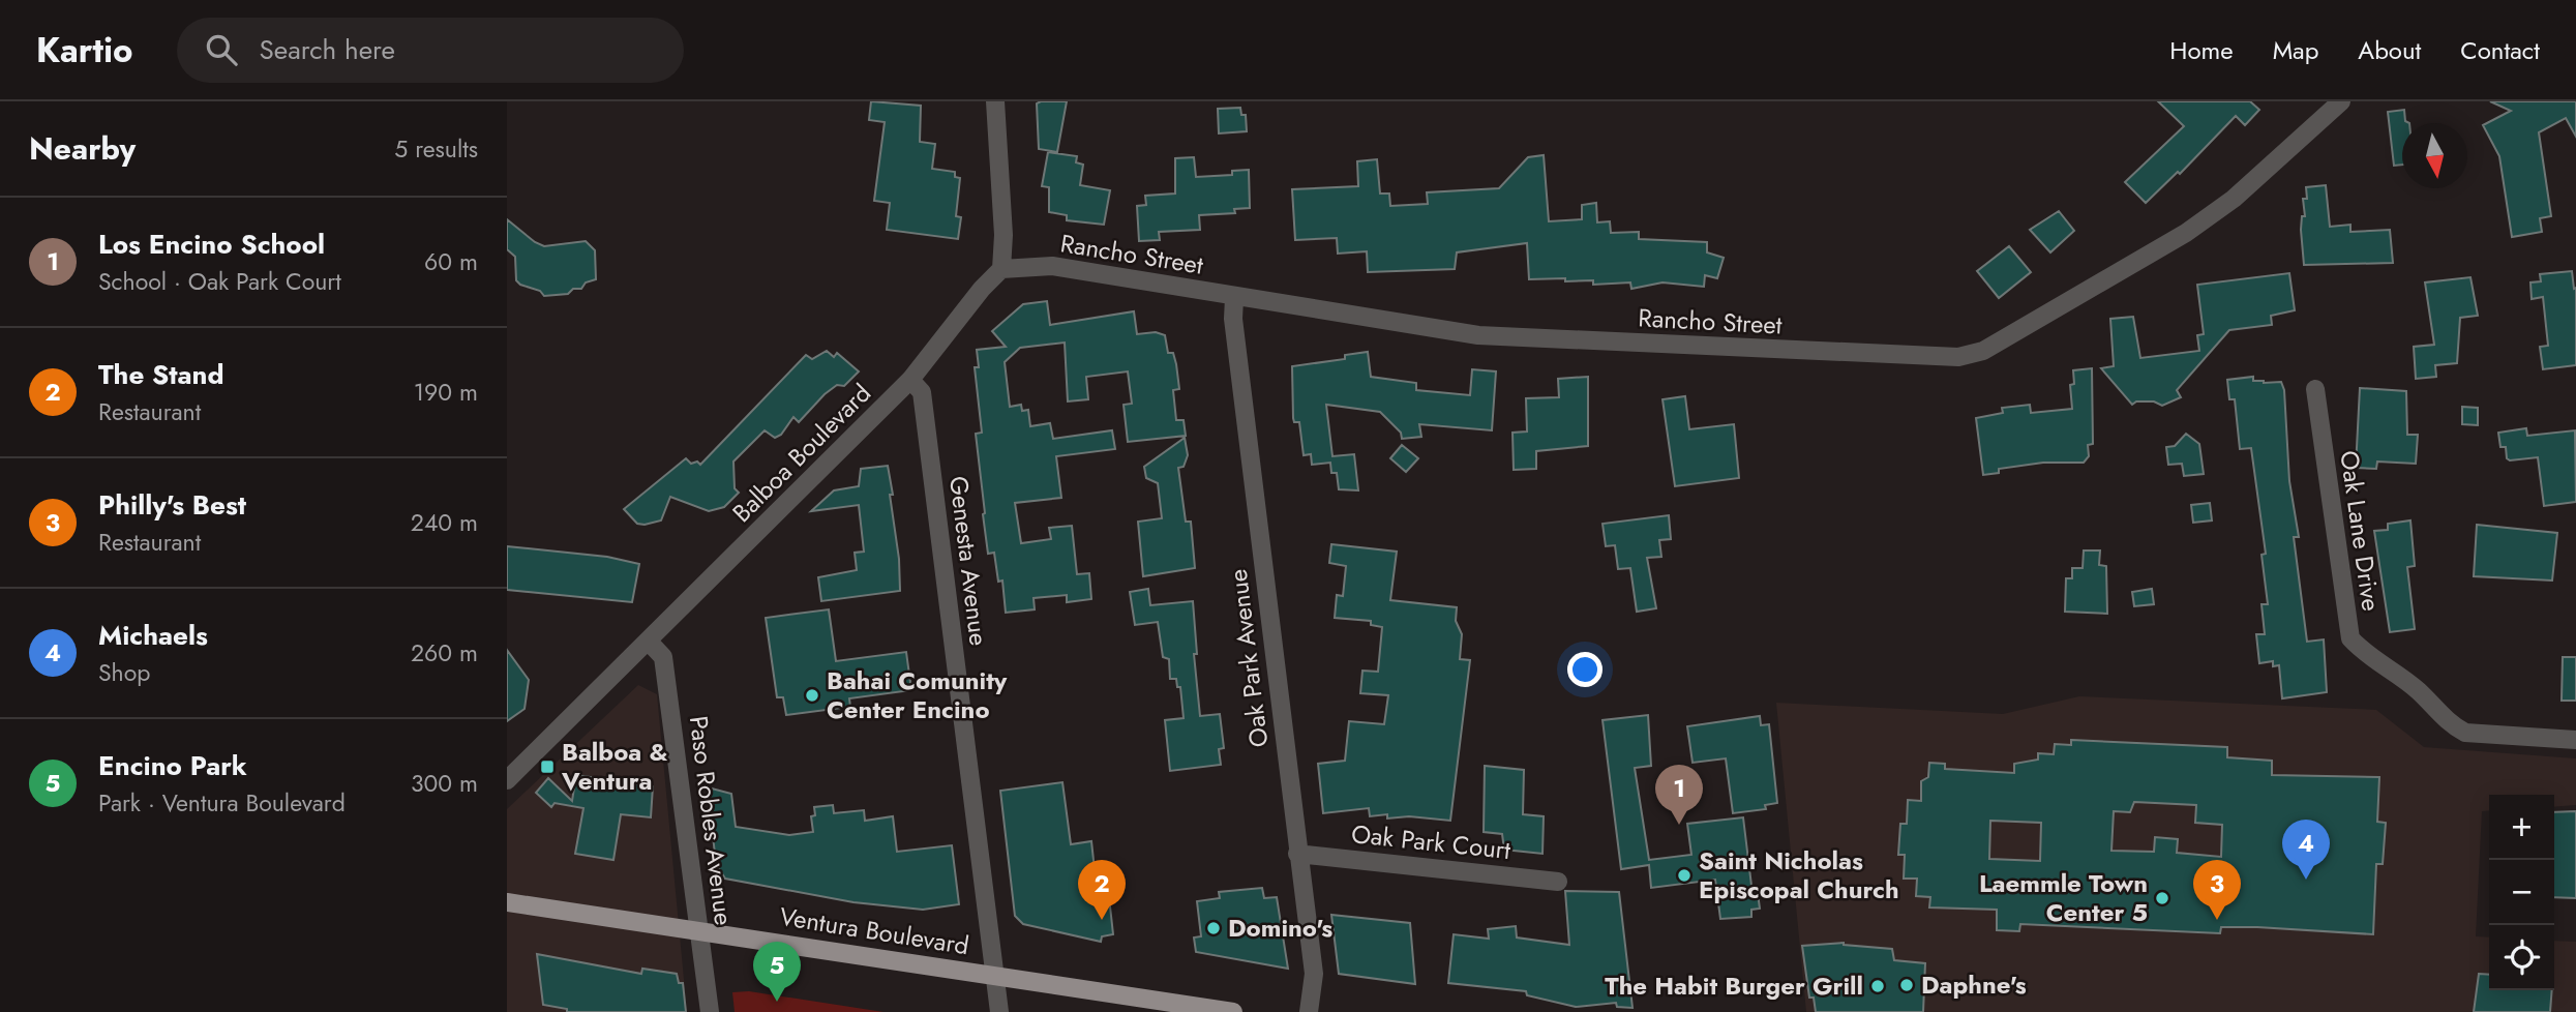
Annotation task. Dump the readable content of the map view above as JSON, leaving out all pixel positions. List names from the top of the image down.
{
  "streets": {
    "main road": ["Ventura Boulevard"],
    "street": [
      "Rancho Street",
      "Balboa Boulevard",
      "Oak Lane Drive",
      "Genesta Avenue",
      "Oak Park Avenue",
      "Paso Robles Avenue",
      "Oak Park Court"
    ]
  },
  "crossings": [
    ["Rancho Street", "Balboa Boulevard"],
    ["Rancho Street", "Oak Park Avenue"],
    ["Balboa Boulevard", "Genesta Avenue"],
    ["Balboa Boulevard", "Paso Robles Avenue"],
    ["Genesta Avenue", "Ventura Boulevard"],
    ["Oak Park Avenue", "Oak Park Court"],
    ["Paso Robles Avenue", "Ventura Boulevard"]
  ],
  "places": {
    "other": [
      "Bahai Comunity Center Encino",
      "Saint Nicholas Episcopal Church",
      "Laemmle Town Center 5",
      "Domino's",
      "Daphne's",
      "The Habit Burger Grill"
    ],
    "transit": ["Balboa & Ventura"]
  },
  "north": "bottom",
  "page": {
    "header": "Kartio",
    "search": "Search here",
    "nav": [
      "Home",
      "Map",
      "About",
      "Contact"
    ],
    "heading": ["Nearby", "5 results"],
    "list": [
      {
        "mark": "1",
        "name": "Los Encino School",
        "note": "School · Oak Park Court",
        "value": "60 m"
      },
      {
        "mark": "2",
        "name": "The Stand",
        "note": "Restaurant",
        "value": "190 m"
      },
      {
        "mark": "3",
        "name": "Philly's Best",
        "note": "Restaurant",
        "value": "240 m"
      },
      {
        "mark": "4",
        "name": "Michaels",
        "note": "Shop",
        "value": "260 m"
      },
      {
        "mark": "5",
        "name": "Encino Park",
        "note": "Park · Ventura Boulevard",
        "value": "300 m"
      }
    ],
    "pins": [
      "1",
      "4",
      "2",
      "3",
      "5"
    ],
    "map_buttons": ["+", "−"]
  }
}
